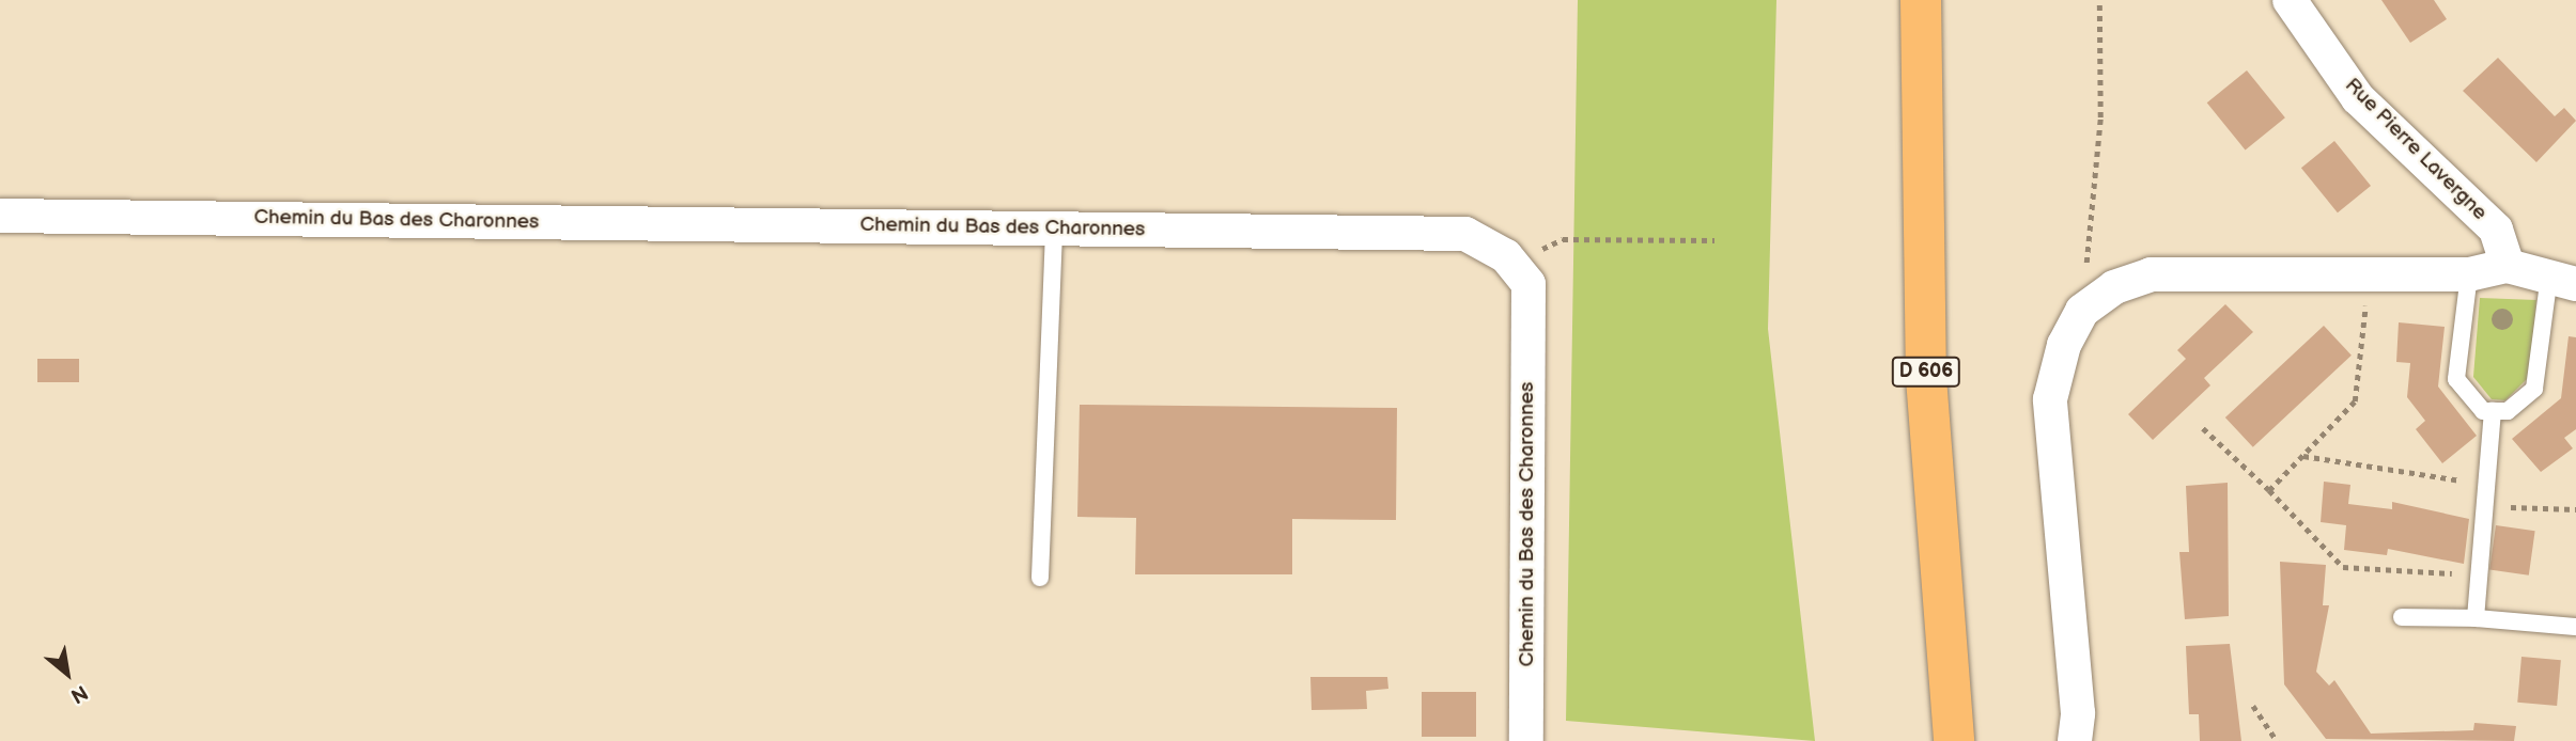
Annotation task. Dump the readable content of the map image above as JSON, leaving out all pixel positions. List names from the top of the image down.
{
  "streets": {
    "main road": ["D 606"],
    "street": ["Rue Pierre Lavergne", "Chemin du Bas des Charonnes"]
  },
  "north": "bottom right"
}
